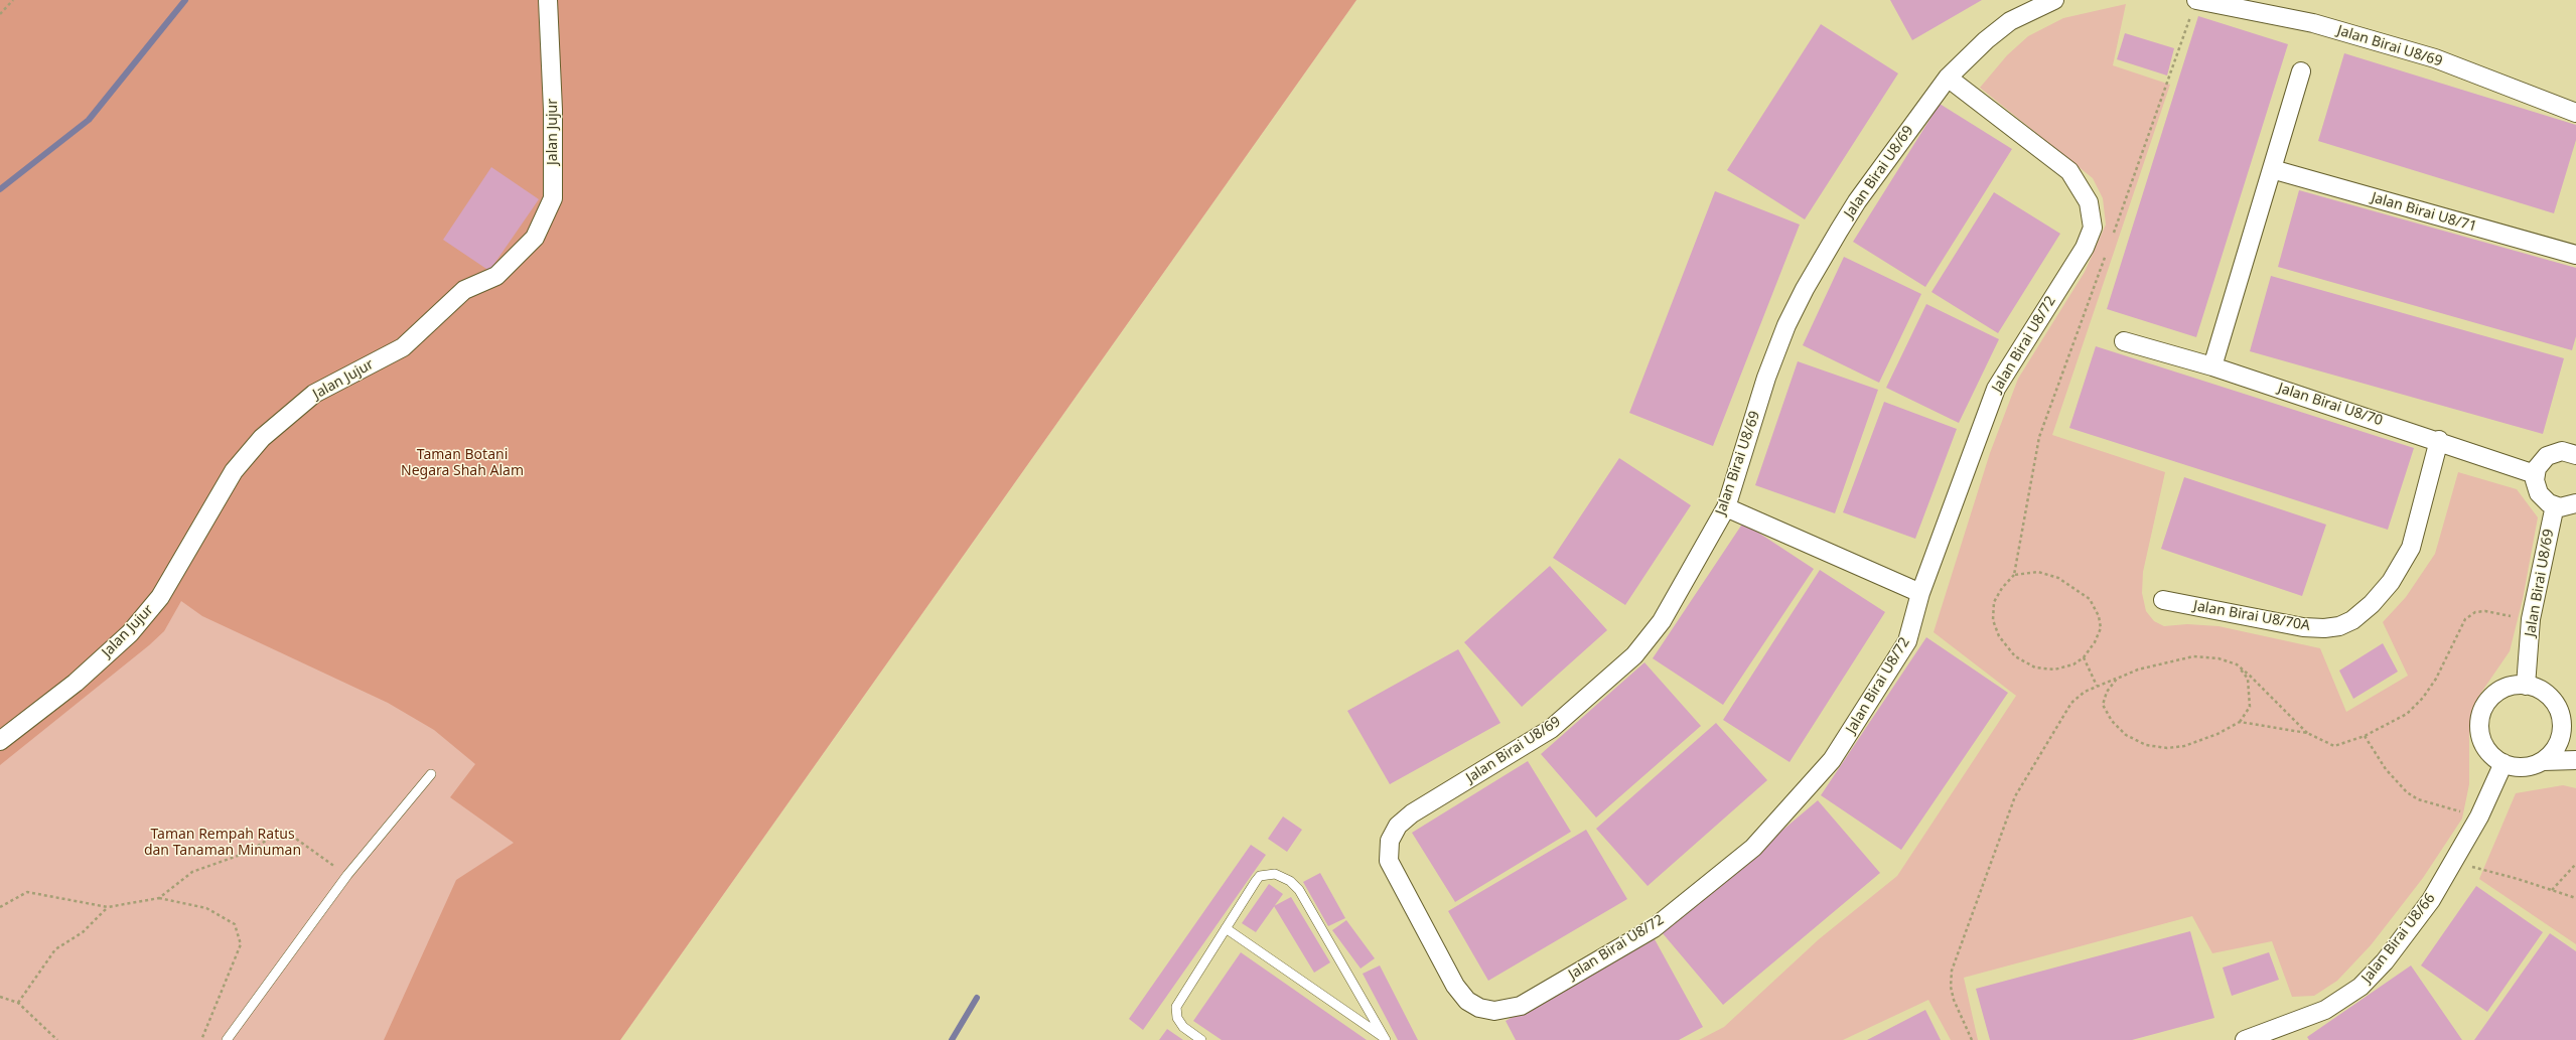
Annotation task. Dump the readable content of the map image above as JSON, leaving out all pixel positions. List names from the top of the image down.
{
  "streets": {
    "street": [
      "Jalan Birai U8/69",
      "Jalan Jujur",
      "Jalan Birai U8/71",
      "Jalan Birai U8/72",
      "Jalan Birai U8/70",
      "Jalan Birai U8/70A",
      "Jalan Birai U8/66"
    ]
  },
  "crossings": [
    ["Jalan Birai U8/69", "Jalan Birai U8/72"],
    ["Jalan Birai U8/69", "Jalan Birai U8/66"],
    ["Jalan Birai U8/70", "Jalan Birai U8/70A"]
  ],
  "parks": ["Taman Botani Negara Shah Alam", "Taman Rempah Ratus dan Tanaman Minuman"]
}
